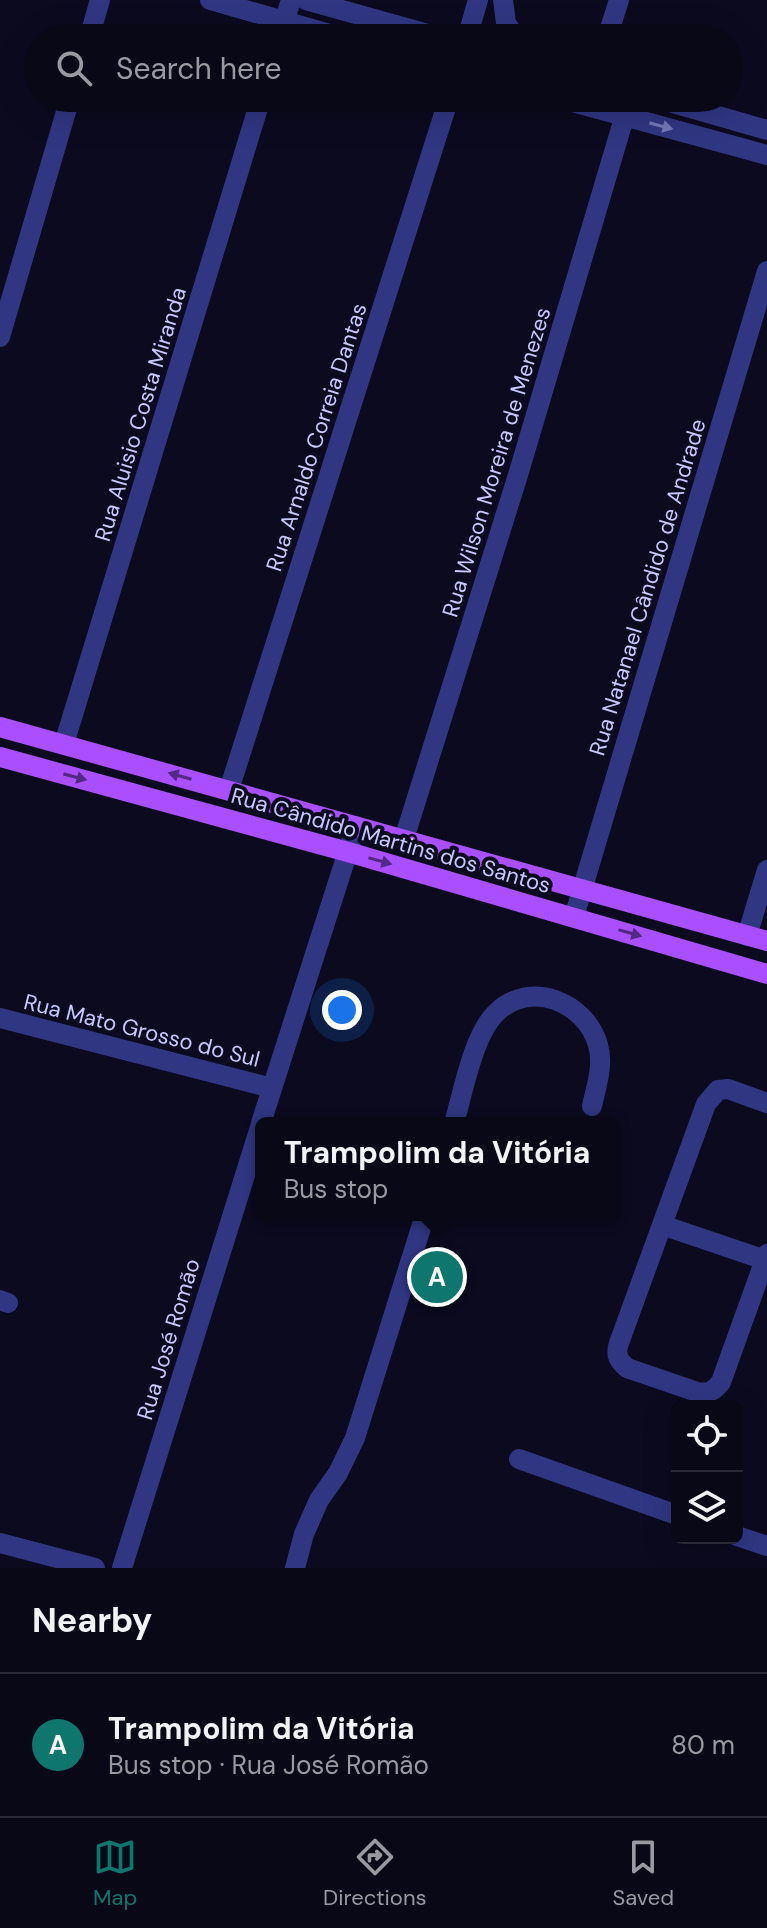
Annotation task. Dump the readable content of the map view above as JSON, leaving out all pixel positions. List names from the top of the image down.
{
  "streets": {
    "main road": ["Rua Cândido Martins dos Santos"],
    "street": [
      "Rua Aluisio Costa Miranda",
      "Rua Arnaldo Correia Dantas",
      "Rua Wilson Moreira de Menezes",
      "Rua Natanael Cândido de Andrade",
      "Rua Mato Grosso do Sul",
      "Rua José Romão"
    ]
  },
  "crossings": [
    ["Rua Aluisio Costa Miranda", "Rua Cândido Martins dos Santos"],
    ["Rua Arnaldo Correia Dantas", "Rua Cândido Martins dos Santos"],
    ["Rua Wilson Moreira de Menezes", "Rua Cândido Martins dos Santos"],
    ["Rua Natanael Cândido de Andrade", "Rua Cândido Martins dos Santos"],
    ["Rua Cândido Martins dos Santos", "Rua José Romão"],
    ["Rua Mato Grosso do Sul", "Rua José Romão"]
  ],
  "page": {
    "search": "Search here",
    "popup": ["Trampolim da Vitória", "Bus stop"],
    "pins": "A",
    "heading": "Nearby",
    "list": [
      {
        "mark": "A",
        "name": "Trampolim da Vitória",
        "note": "Bus stop · Rua José Romão",
        "value": "80 m"
      }
    ],
    "nav": ["Map", "Directions", "Saved"]
  }
}
